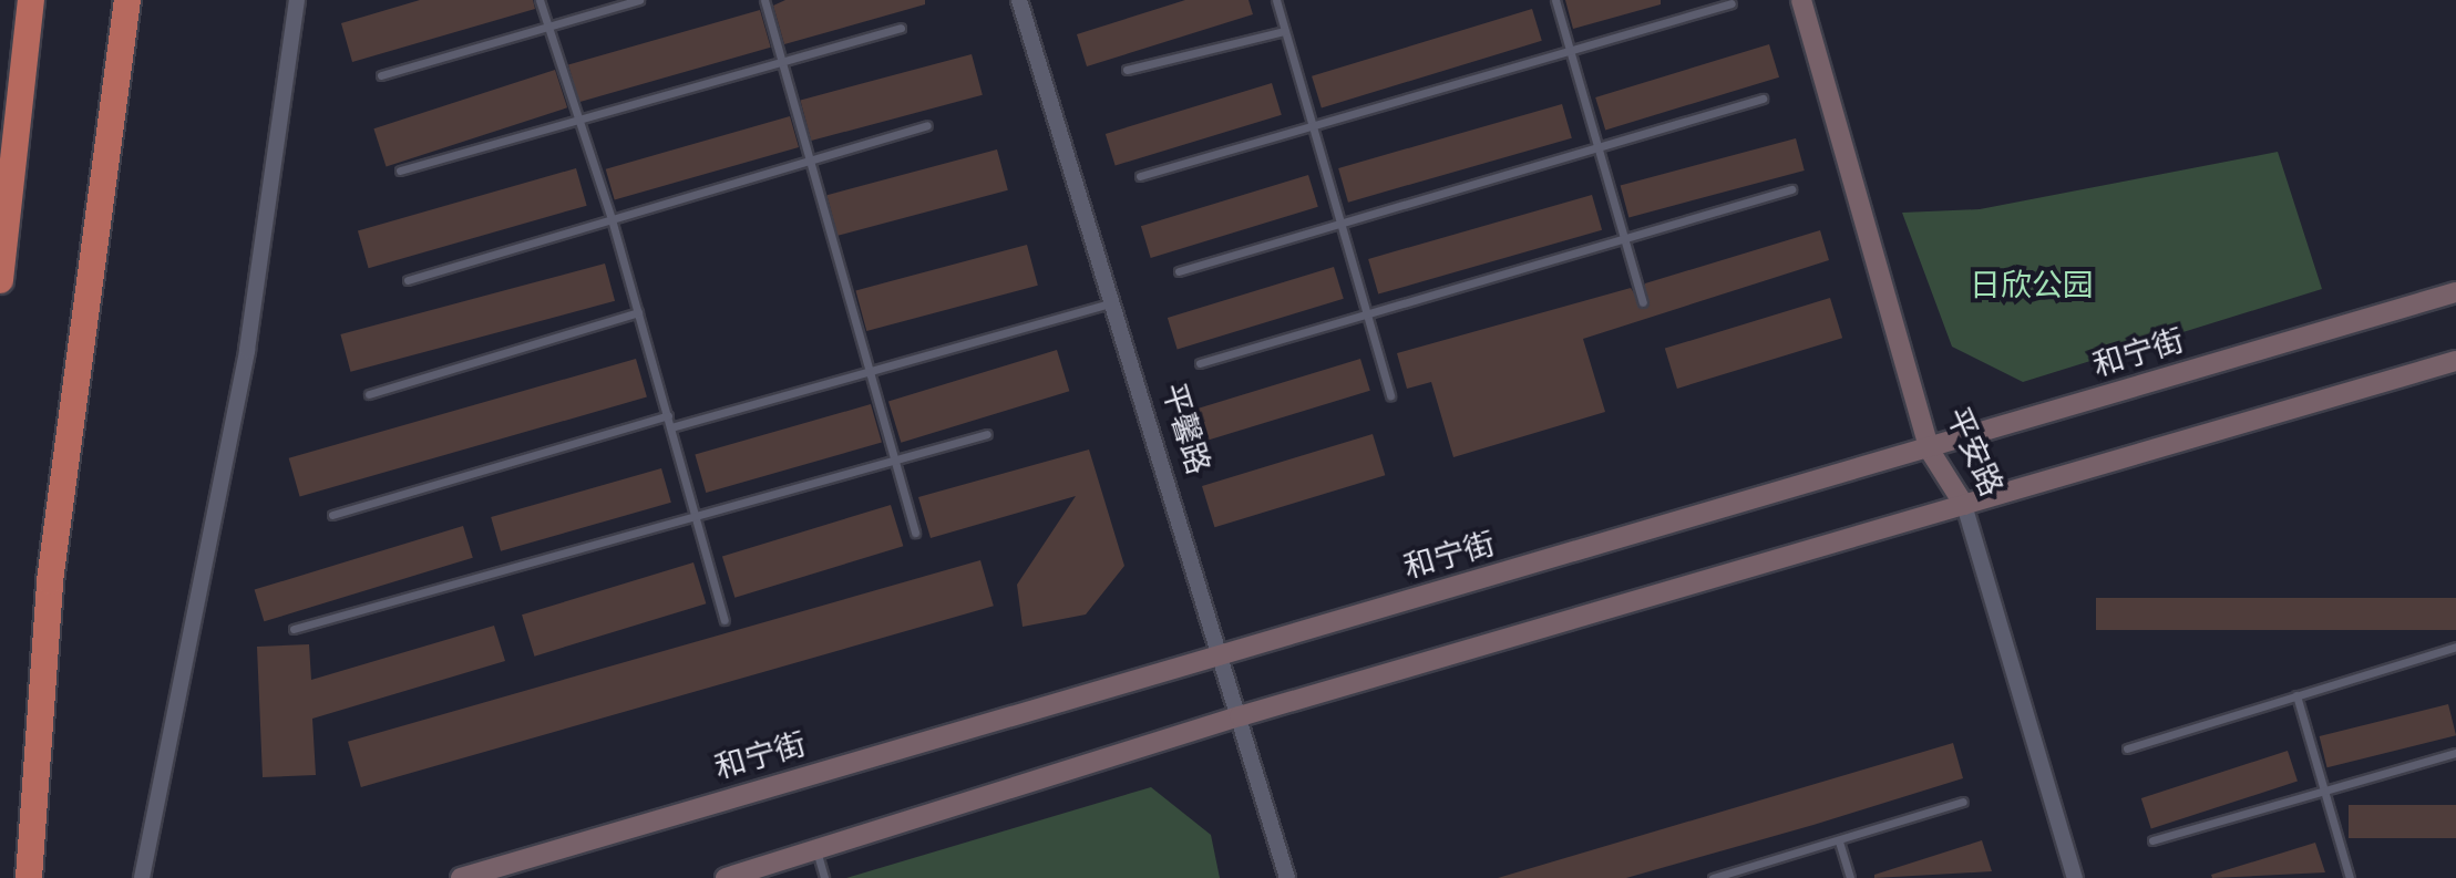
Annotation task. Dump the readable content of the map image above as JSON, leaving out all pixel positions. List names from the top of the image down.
{
  "streets": {
    "main road": ["和宁街", "平安路"],
    "street": ["平馨路"]
  },
  "crossings": [
    ["和宁街", "平馨路"],
    ["和宁街", "平安路"]
  ],
  "parks": ["日欣公园"]
}
